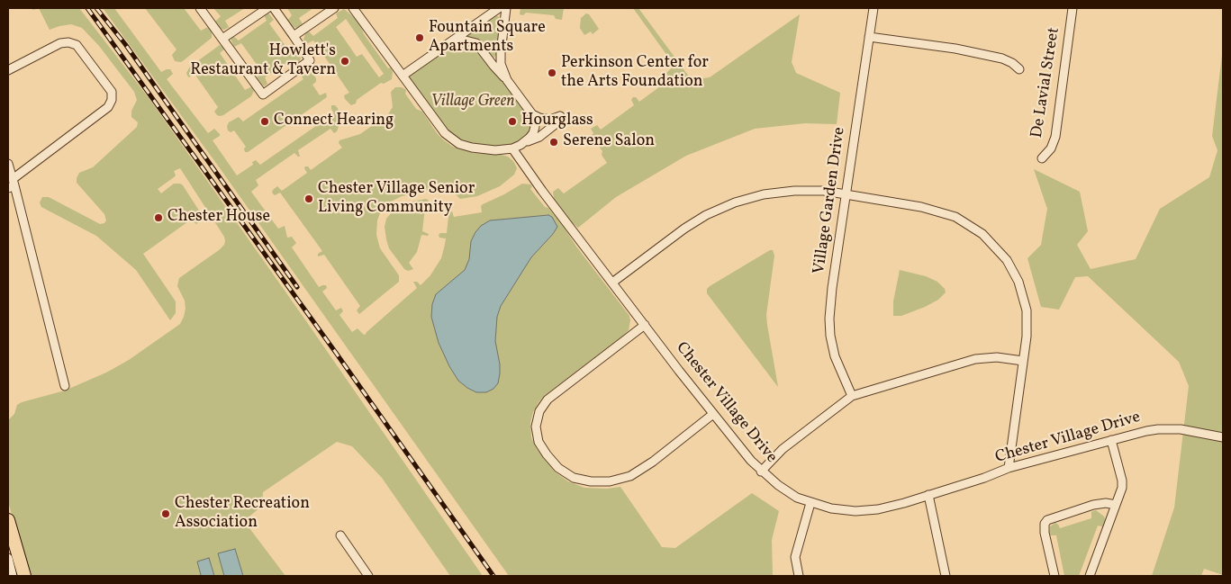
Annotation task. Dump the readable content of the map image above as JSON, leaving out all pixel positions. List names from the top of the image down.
{
  "streets": {
    "street": ["De Lavial Street", "Village Garden Drive", "Chester Village Drive"]
  },
  "parks": ["Village Green"],
  "places": [
    "Fountain Square Apartments",
    "Howlett's Restaurant & Tavern",
    "Perkinson Center for the Arts Foundation",
    "Connect Hearing",
    "Hourglass",
    "Serene Salon",
    "Chester Village Senior Living Community",
    "Chester House",
    "Chester Recreation Association"
  ]
}
